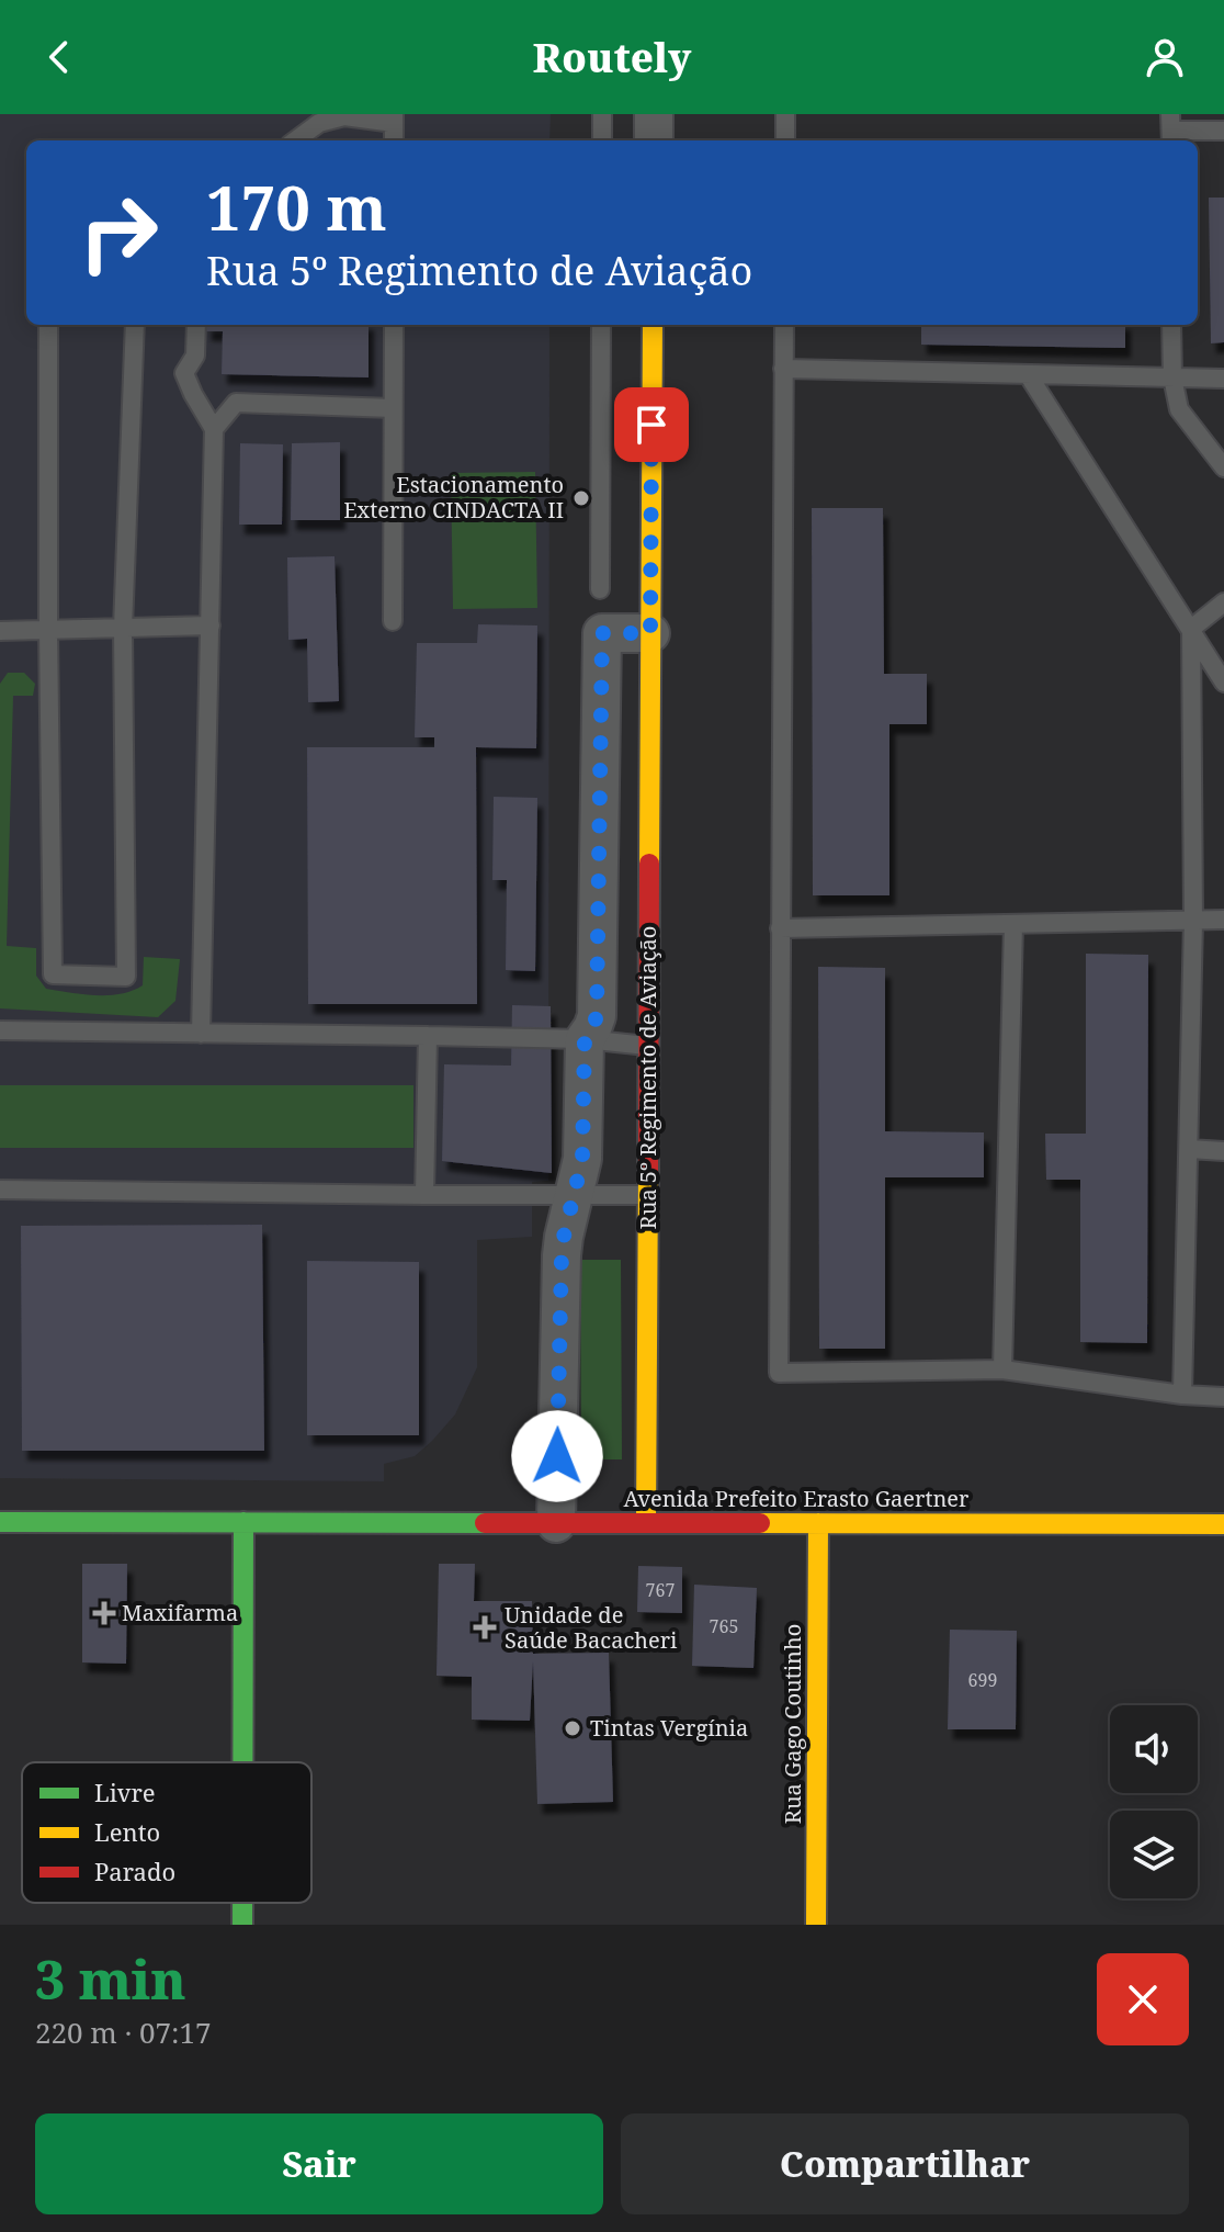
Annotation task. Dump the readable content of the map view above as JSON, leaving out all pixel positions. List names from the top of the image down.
{
  "streets": {
    "street": ["Rua 5º Regimento de Aviação", "Avenida Prefeito Erasto Gaertner", "Rua Gago Coutinho"]
  },
  "crossings": [
    ["Rua 5º Regimento de Aviação", "Avenida Prefeito Erasto Gaertner"],
    ["Avenida Prefeito Erasto Gaertner", "Rua Gago Coutinho"]
  ],
  "places": {
    "other": ["Estacionamento Externo CINDACTA II", "Tintas Vergínia"],
    "health": ["Maxifarma", "Unidade de Saúde Bacacheri"]
  },
  "house_numbers": ["767", "765", "699"],
  "legend": ["Livre", "Lento", "Parado"],
  "page": {
    "header": "Routely",
    "turn": ["170 m", "Rua 5º Regimento de Aviação"],
    "heading": ["3 min", "220 m · 07:17"],
    "buttons": ["Sair", "Compartilhar"]
  }
}
